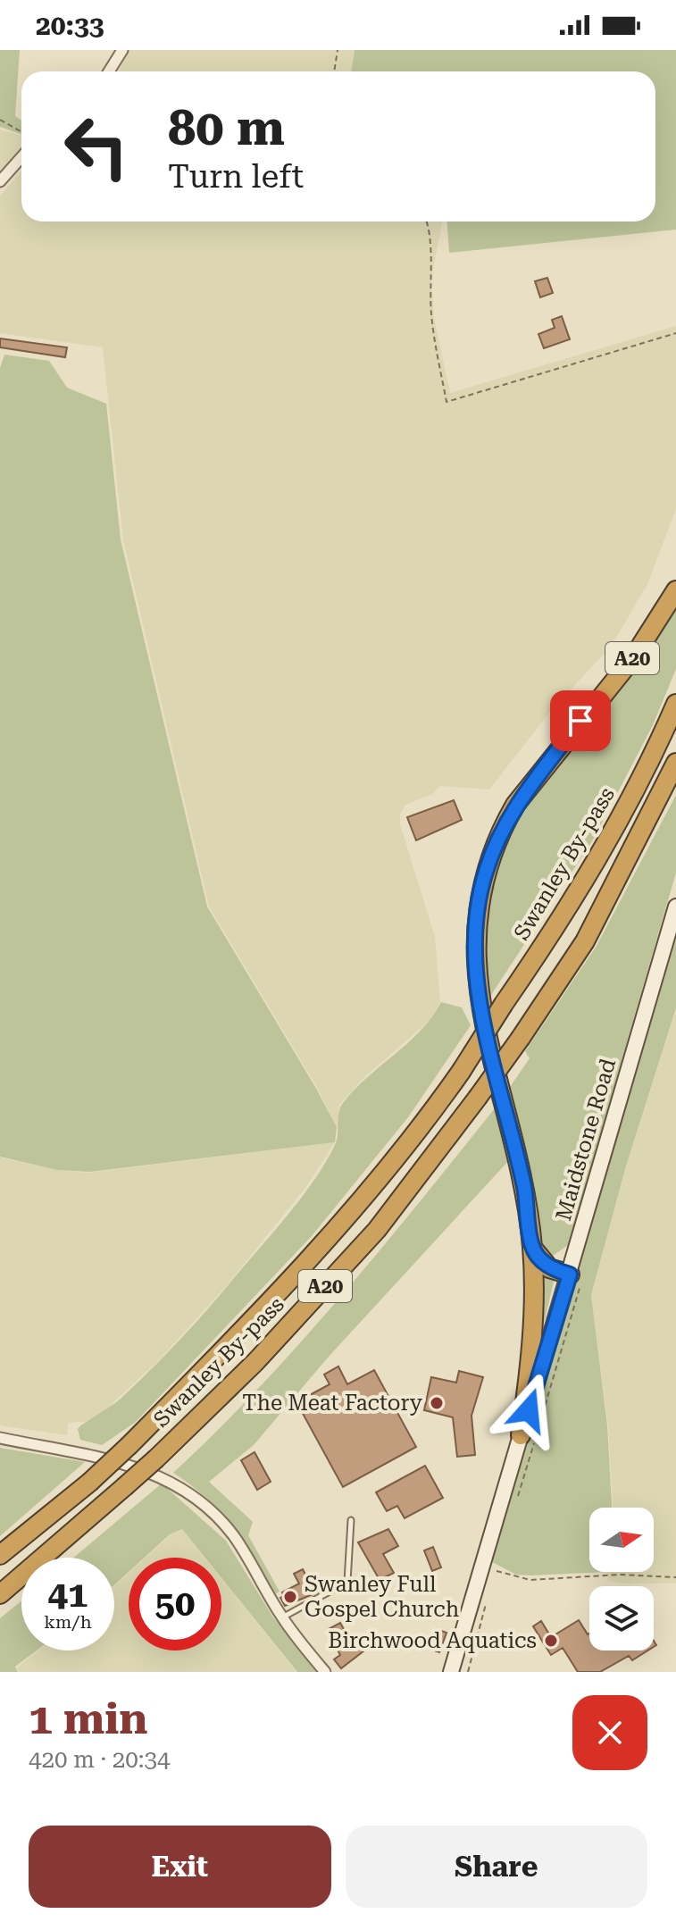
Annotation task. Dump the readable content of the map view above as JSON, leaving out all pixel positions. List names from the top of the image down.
{
  "streets": {
    "highway": ["A20", "Swanley By-pass"],
    "main road": ["Maidstone Road"]
  },
  "crossings": [
    ["A20", "Maidstone Road"]
  ],
  "places": ["The Meat Factory", "Swanley Full Gospel Church", "Birchwood Aquatics"],
  "north": "right",
  "page": {
    "status": "20:33",
    "turn": ["80 m", "Turn left"],
    "speed": "41 km/h",
    "limit": "50",
    "heading": ["1 min", "420 m · 20:34"],
    "buttons": ["Exit", "Share"]
  }
}
